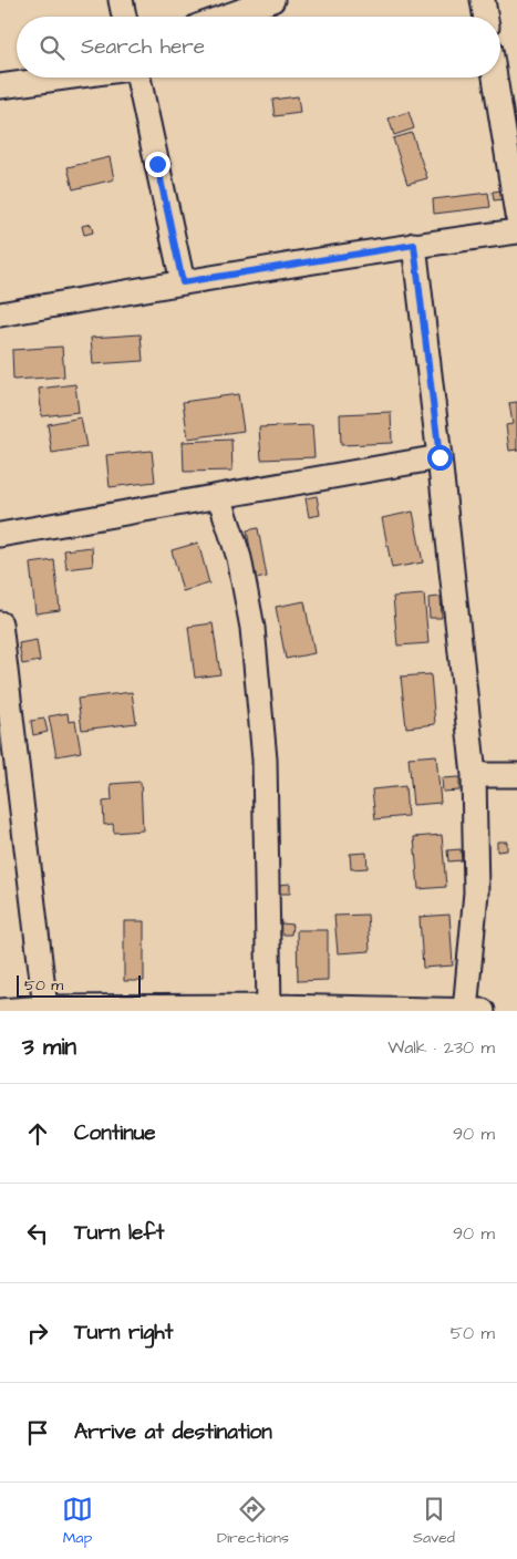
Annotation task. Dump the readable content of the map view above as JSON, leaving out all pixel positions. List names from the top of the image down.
{
  "scale_bar": "50 m",
  "page": {
    "search": "Search here",
    "scale": "50 m",
    "heading": ["3 min", "Walk · 230 m"],
    "list": [
      ["Continue", "90 m"],
      ["Turn left", "90 m"],
      ["Turn right", "50 m"],
      "Arrive at destination"
    ],
    "nav": ["Map", "Directions", "Saved"]
  }
}
